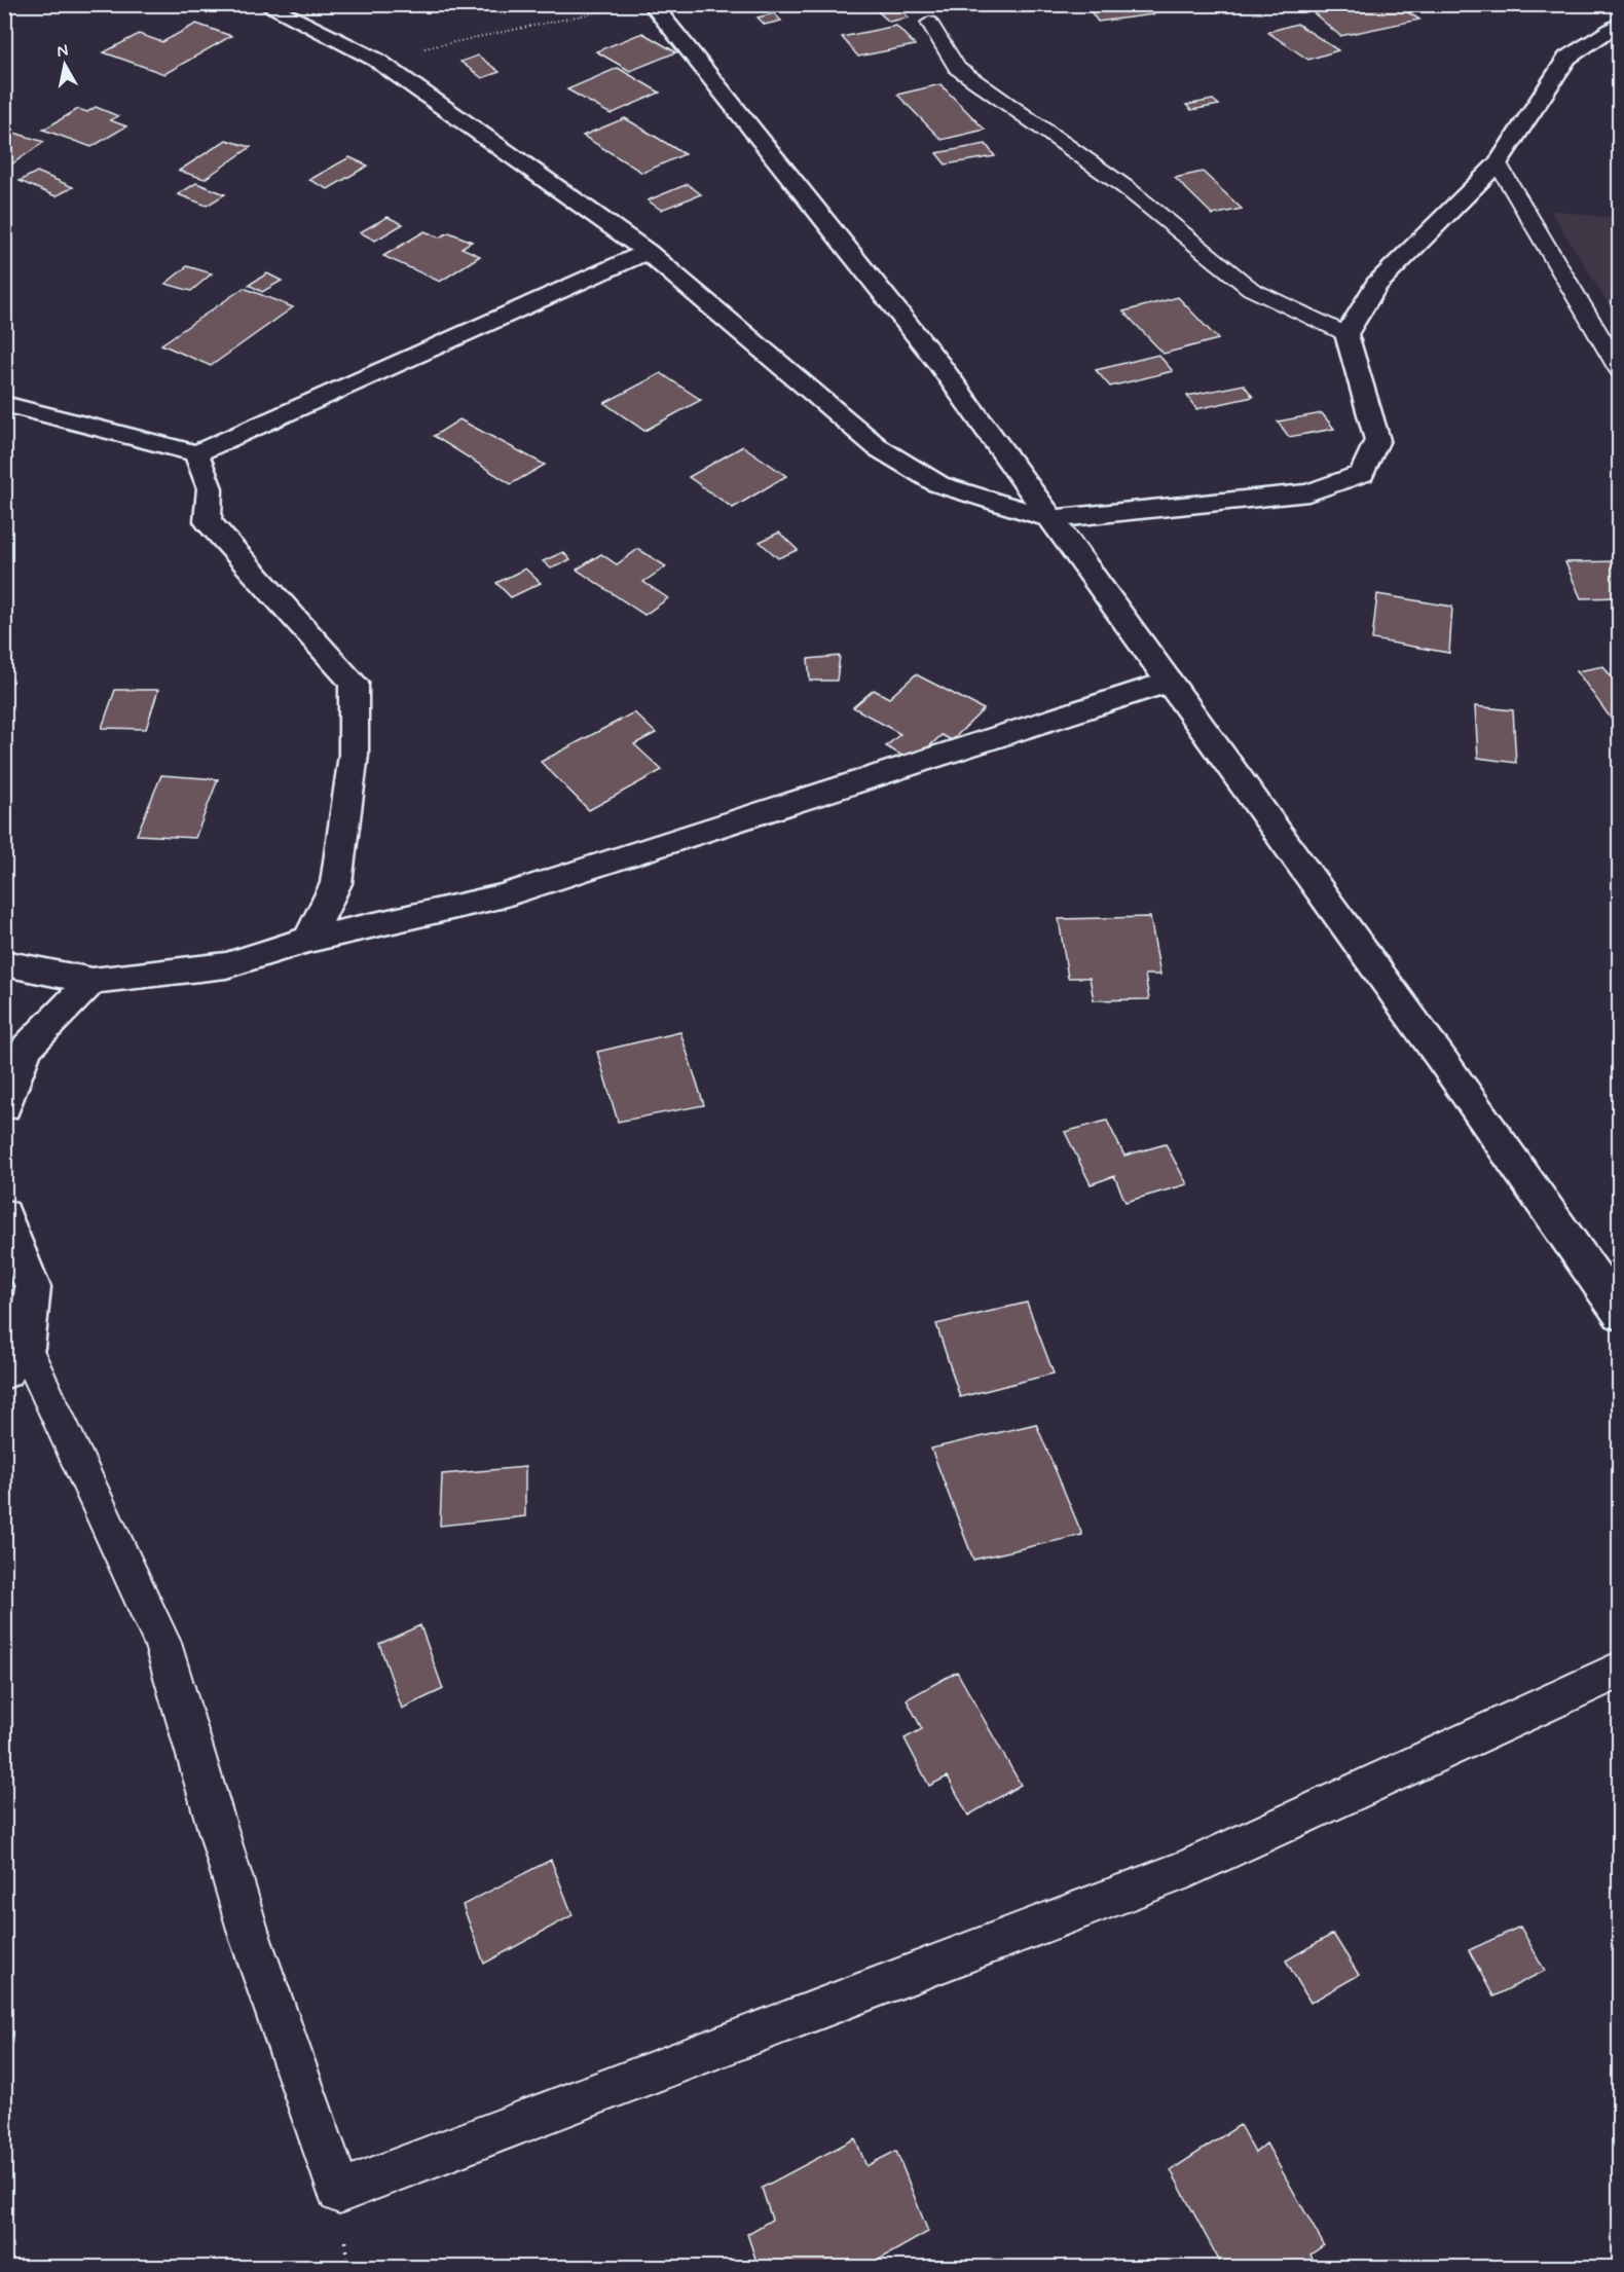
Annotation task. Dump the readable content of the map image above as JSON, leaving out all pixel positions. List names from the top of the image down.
{
  "north": "top"
}
